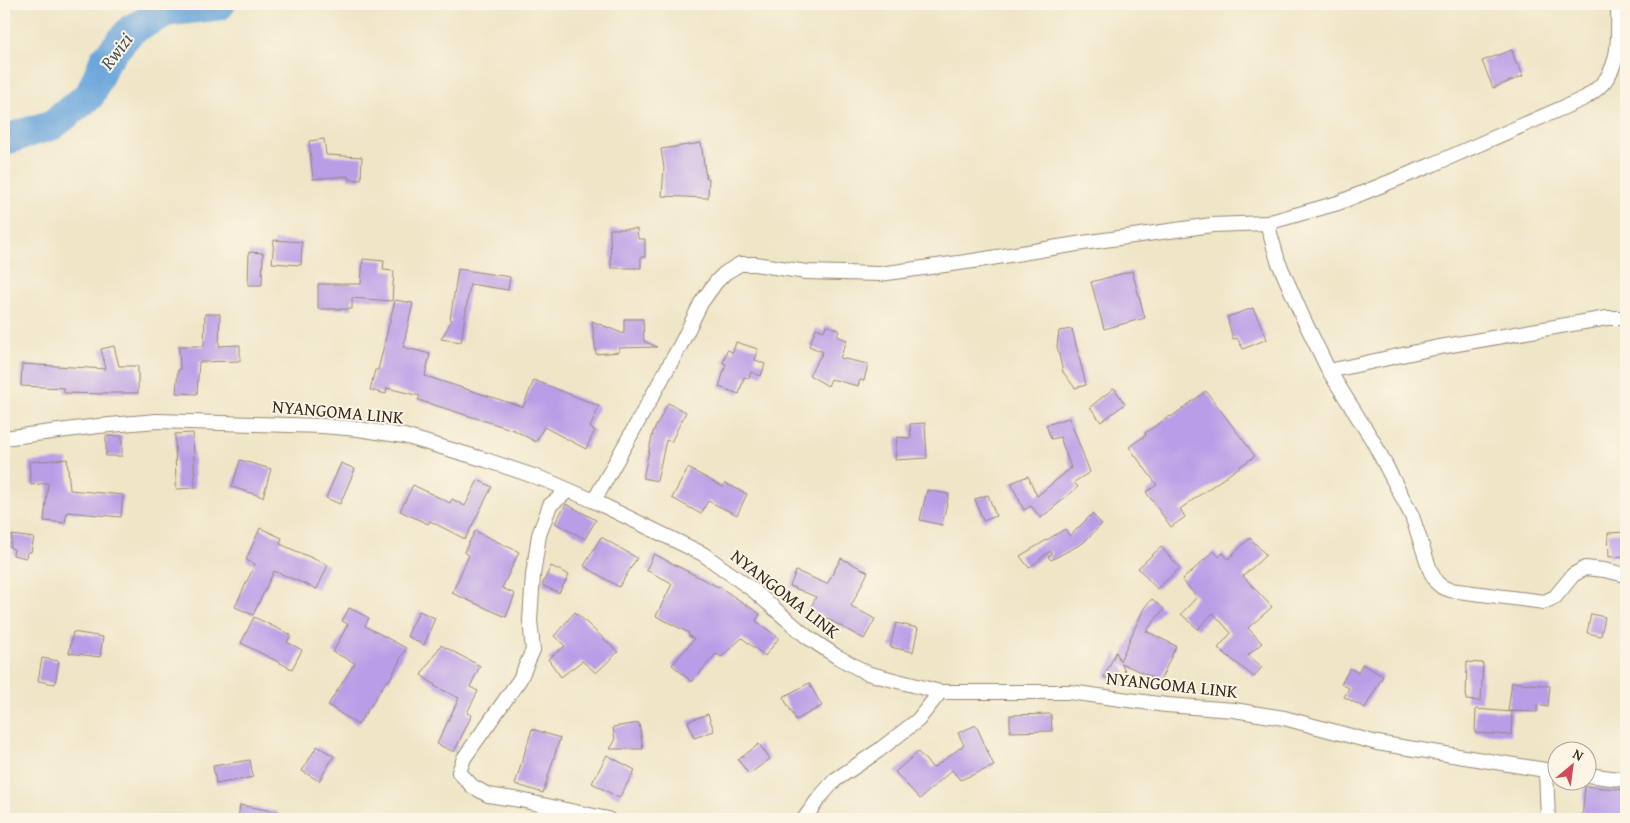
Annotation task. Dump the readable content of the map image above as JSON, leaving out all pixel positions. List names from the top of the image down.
{
  "streets": {
    "street": ["NYANGOMA LINK"]
  },
  "water": ["Rwizi"],
  "north": "top right"
}
